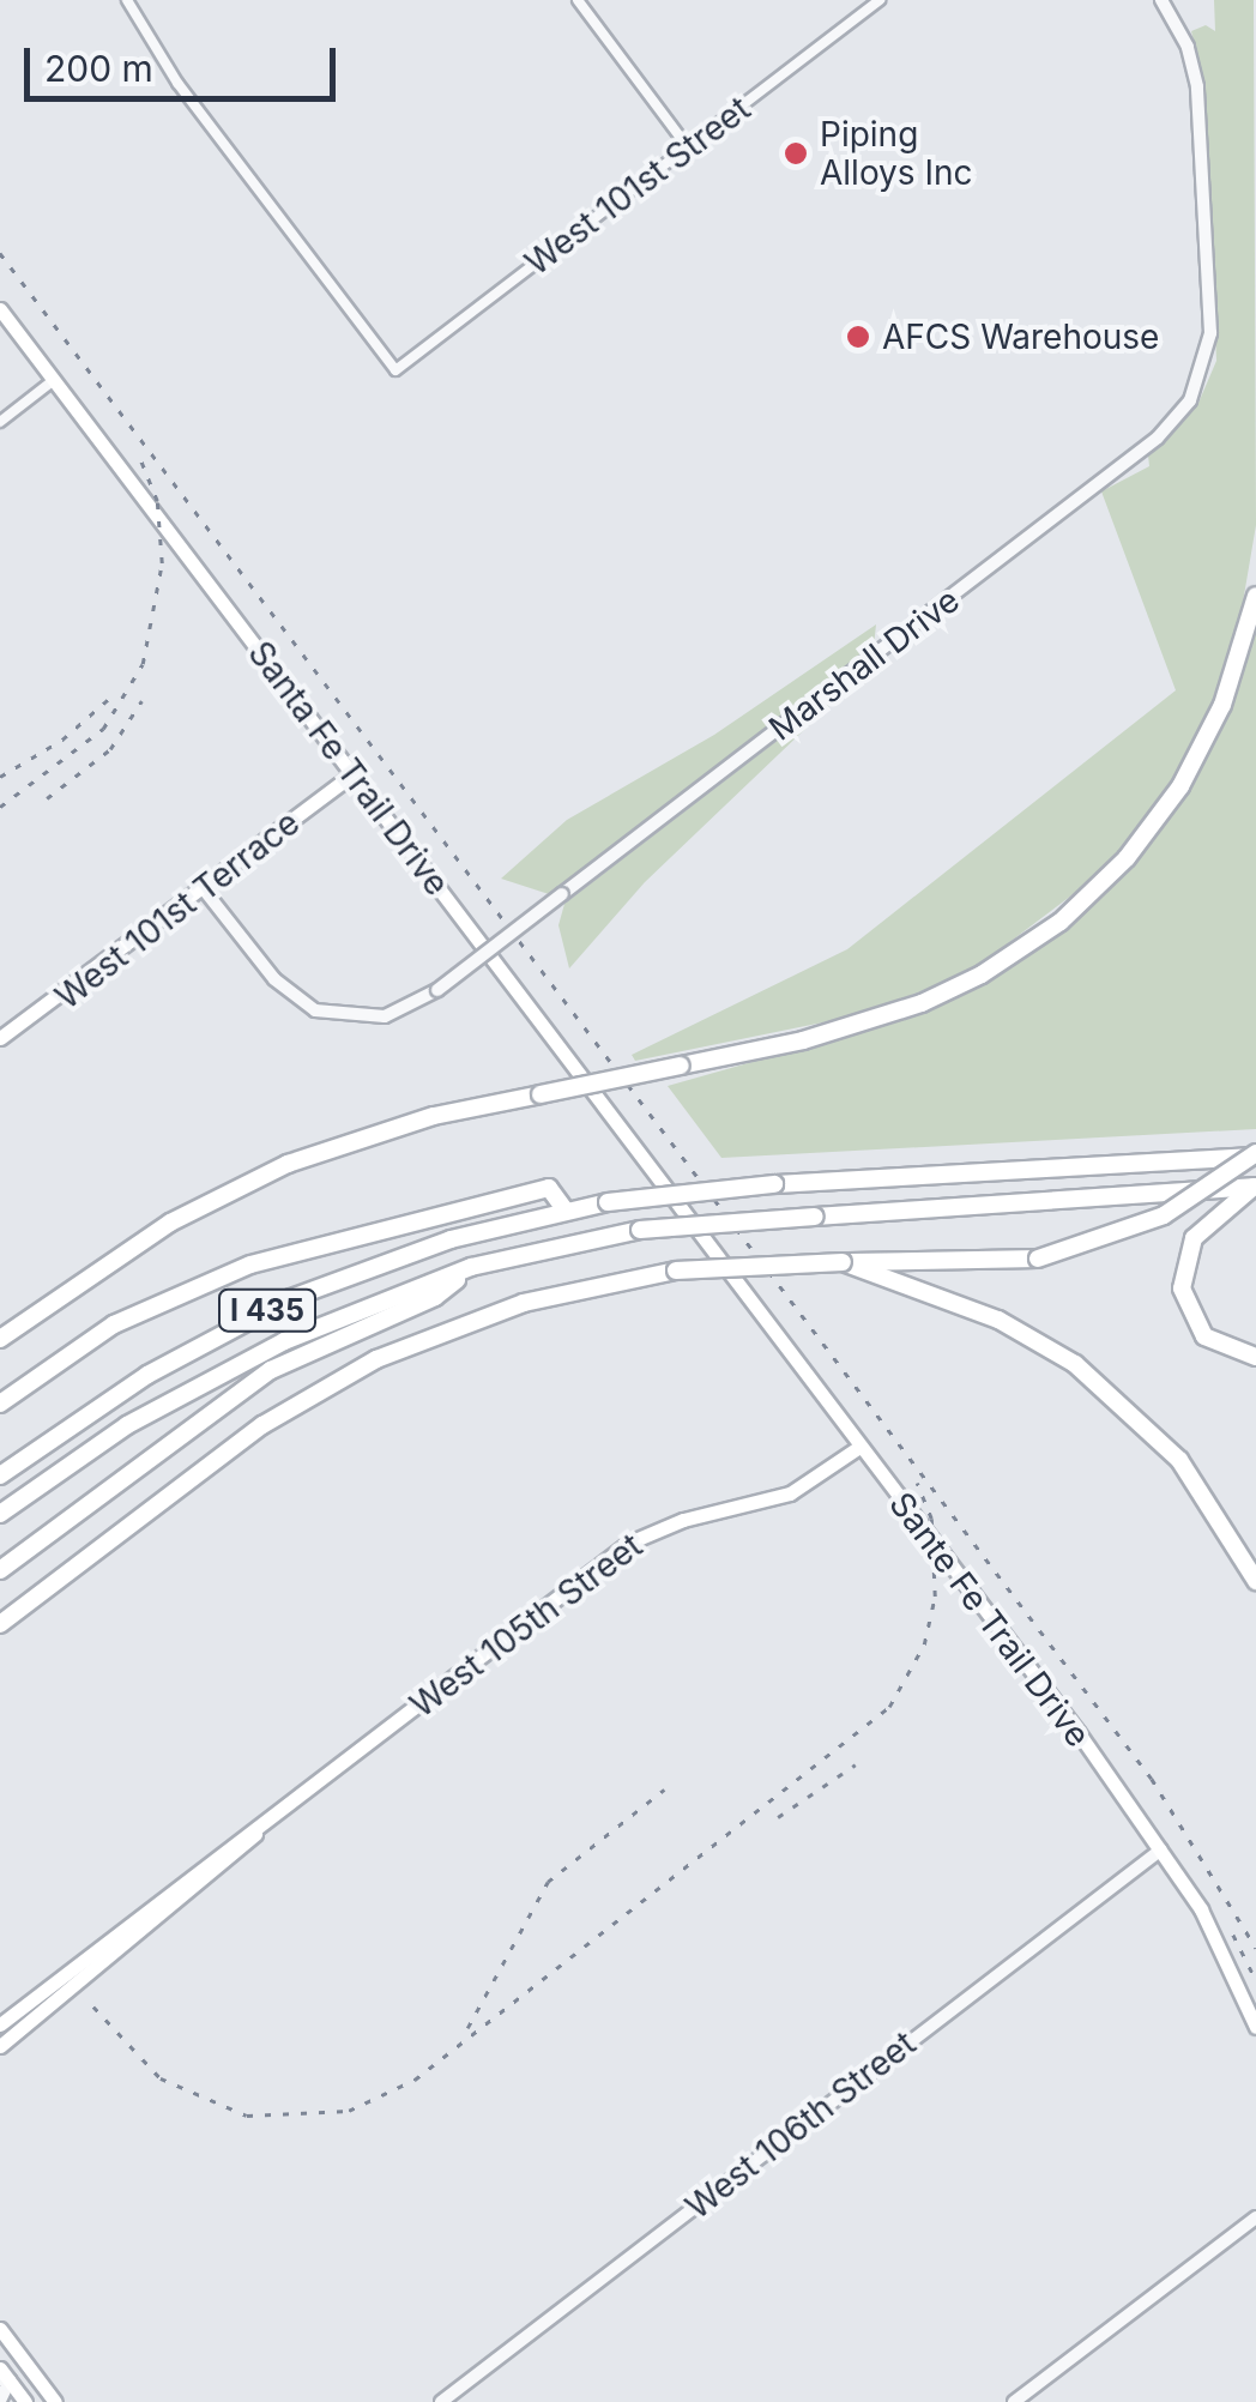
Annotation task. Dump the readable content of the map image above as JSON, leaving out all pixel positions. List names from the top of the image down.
{
  "streets": {
    "highway": ["I 435"],
    "main road": [
      "Santa Fe Trail Drive",
      "West 101st Terrace",
      "Sante Fe Trail Drive",
      "West 105th Street"
    ],
    "street": ["West 101st Street", "Marshall Drive", "West 106th Street"]
  },
  "crossings": [
    ["Marshall Drive", "West 101st Terrace"],
    ["Santa Fe Trail Drive", "West 101st Terrace"],
    ["Santa Fe Trail Drive", "Sante Fe Trail Drive"],
    ["Sante Fe Trail Drive", "West 105th Street"],
    ["Sante Fe Trail Drive", "West 106th Street"]
  ],
  "places": ["Piping Alloys Inc", "AFCS Warehouse"],
  "scale_bar": "200 m"
}
